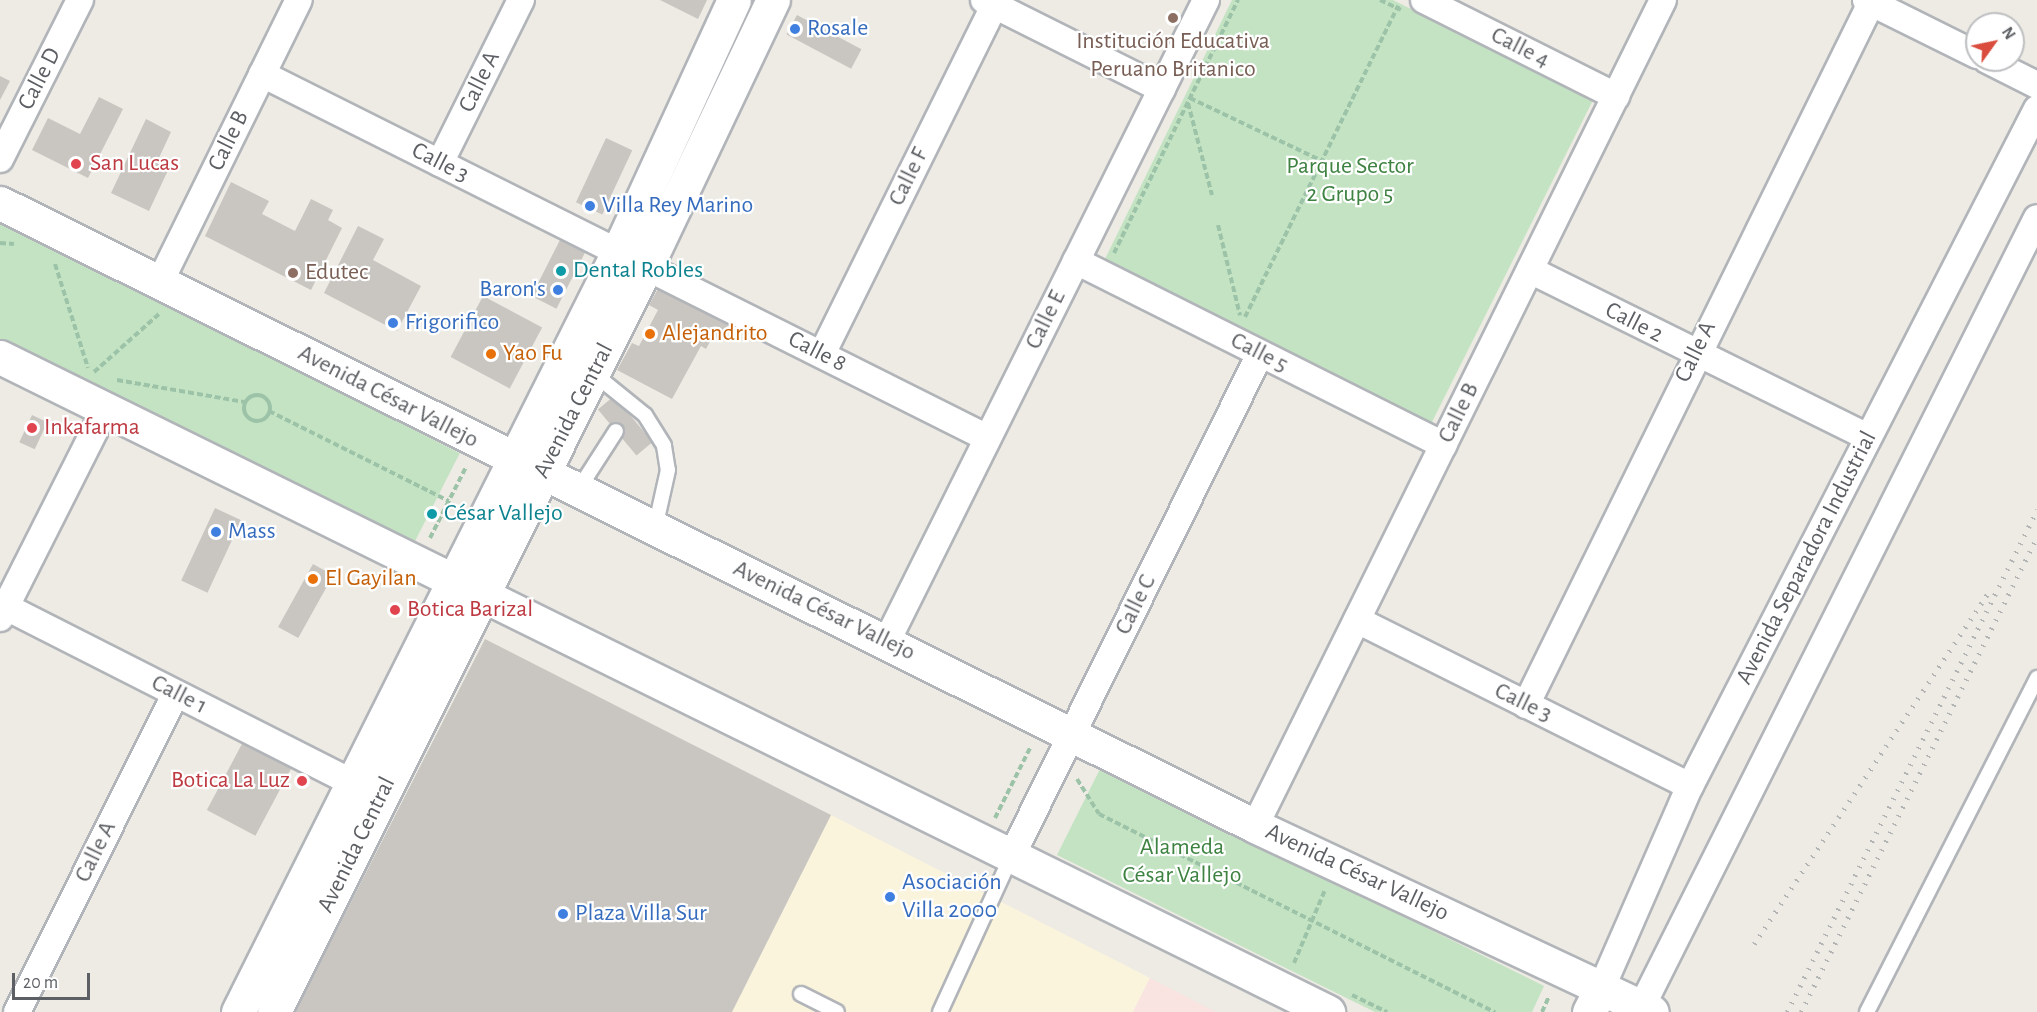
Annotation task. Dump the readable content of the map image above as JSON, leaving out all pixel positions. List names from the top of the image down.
{
  "streets": {
    "main road": ["Avenida César Vallejo", "Avenida Central"],
    "street": [
      "Calle 4",
      "Calle D",
      "Calle A",
      "Calle B",
      "Calle 3",
      "Calle F",
      "Calle E",
      "Calle 2",
      "Calle 8",
      "Calle 5",
      "Avenida Separadora Industrial",
      "Calle C",
      "Calle 1"
    ]
  },
  "crossings": [
    ["Calle 4", "Calle B"],
    ["Calle A", "Calle 3"],
    ["Calle A", "Calle 2"],
    ["Calle A", "Calle 1"],
    ["Calle B", "Calle 3"],
    ["Calle B", "Calle 2"],
    ["Calle B", "Calle 5"],
    ["Calle B", "Avenida César Vallejo"],
    ["Calle 3", "Calle 8"],
    ["Calle 3", "Avenida Central"],
    ["Calle 3", "Avenida Separadora Industrial"],
    ["Calle F", "Calle 8"],
    ["Calle E", "Calle 8"],
    ["Calle E", "Calle 5"],
    ["Calle E", "Avenida César Vallejo"],
    ["Calle 2", "Avenida Separadora Industrial"],
    ["Calle 8", "Avenida Central"],
    ["Calle 5", "Calle C"],
    ["Avenida César Vallejo", "Avenida Central"],
    ["Avenida César Vallejo", "Avenida Separadora Industrial"],
    ["Avenida César Vallejo", "Calle C"],
    ["Avenida Central", "Calle 1"]
  ],
  "parks": ["Parque Sector 2 Grupo 5", "Alameda César Vallejo"],
  "places": [
    "Institución Educativa Peruano Britanico",
    "Rosale",
    "San Lucas",
    "Villa Rey Marino",
    "Dental Robles",
    "Edutec",
    "Baron's",
    "Frigorifico",
    "Alejandrito",
    "Yao Fu",
    "Inkafarma",
    "César Vallejo",
    "Mass",
    "El Gayilan",
    "Botica Barizal",
    "Botica La Luz",
    "Asociación Villa 2000",
    "Plaza Villa Sur"
  ],
  "scale_bar": "20 m",
  "north": "top right"
}
